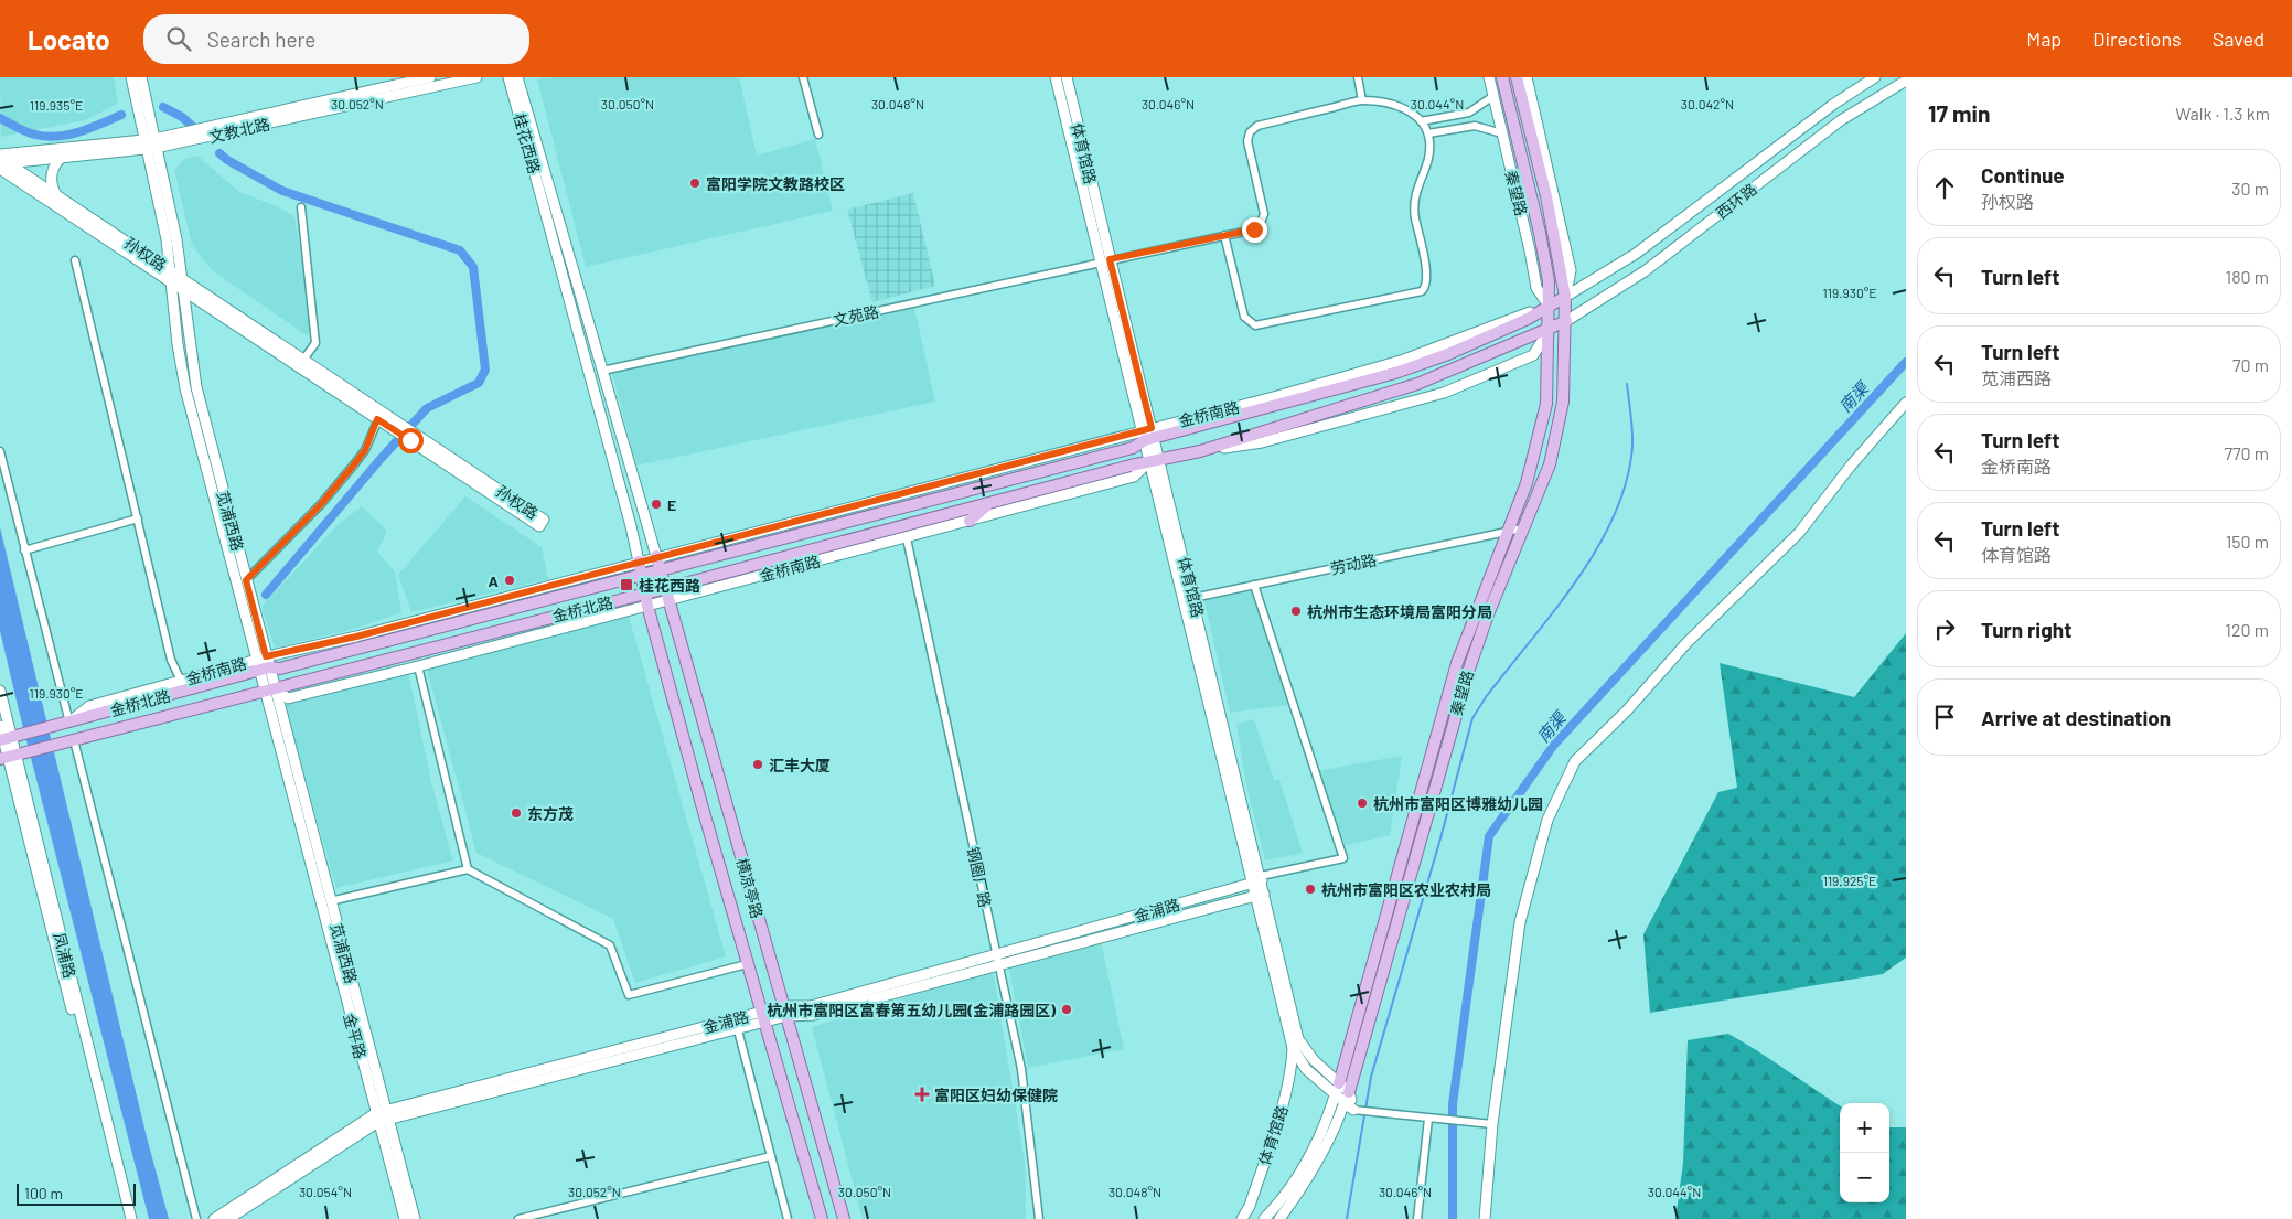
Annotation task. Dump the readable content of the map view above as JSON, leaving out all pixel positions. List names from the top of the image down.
{
  "streets": {
    "main road": [
      "文教北路",
      "桂花西路",
      "体育馆路",
      "秦望路",
      "西环路",
      "孙权路",
      "金桥南路",
      "苋浦西路",
      "金桥北路",
      "横凉亭路",
      "金浦路",
      "凤浦路",
      "金平路"
    ],
    "street": ["文苑路", "劳动路", "钢圈厂路"]
  },
  "crossings": [
    ["文教北路", "孙权路"],
    ["文教北路", "苋浦西路"],
    ["桂花西路", "文苑路"],
    ["桂花西路", "金桥南路"],
    ["桂花西路", "横凉亭路"],
    ["体育馆路", "秦望路"],
    ["体育馆路", "文苑路"],
    ["体育馆路", "金桥南路"],
    ["体育馆路", "劳动路"],
    ["体育馆路", "金浦路"],
    ["秦望路", "西环路"],
    ["秦望路", "金桥南路"],
    ["秦望路", "劳动路"],
    ["西环路", "金桥南路"],
    ["孙权路", "苋浦西路"],
    ["金桥南路", "苋浦西路"],
    ["金桥南路", "金桥北路"],
    ["金桥南路", "钢圈厂路"],
    ["金桥南路", "横凉亭路"],
    ["苋浦西路", "金桥北路"],
    ["苋浦西路", "金浦路"],
    ["苋浦西路", "金平路"],
    ["金桥北路", "横凉亭路"],
    ["金桥北路", "凤浦路"],
    ["金桥北路", "金平路"],
    ["钢圈厂路", "金浦路"],
    ["横凉亭路", "金浦路"],
    ["金浦路", "金平路"]
  ],
  "water": ["南渠"],
  "places": {
    "other": [
      "富阳学院文教路校区",
      "E",
      "A",
      "杭州市生态环境局富阳分局",
      "汇丰大厦",
      "杭州市富阳区博雅幼儿园",
      "东方茂",
      "杭州市富阳区农业农村局",
      "杭州市富阳区富春第五幼儿园(金浦路园区)"
    ],
    "transit": ["桂花西路"],
    "health": ["富阳区妇幼保健院"]
  },
  "scale_bar": "100 m",
  "page": {
    "header": "Locato",
    "search": "Search here",
    "nav": ["Map", "Directions", "Saved"],
    "heading": ["17 min", "Walk · 1.3 km"],
    "list": [
      ["Continue", "孙权路", "30 m"],
      ["Turn left", "180 m"],
      ["Turn left", "苋浦西路", "70 m"],
      ["Turn left", "金桥南路", "770 m"],
      ["Turn left", "体育馆路", "150 m"],
      ["Turn right", "120 m"],
      "Arrive at destination"
    ],
    "map_buttons": ["+", "−"],
    "scale": "100 m"
  },
  "coordinates": [
    "30.052°N",
    "30.050°N",
    "30.048°N",
    "30.046°N",
    "30.044°N",
    "30.042°N",
    "119.935°E",
    "119.930°E",
    "119.925°E",
    "30.054°N"
  ]
}
